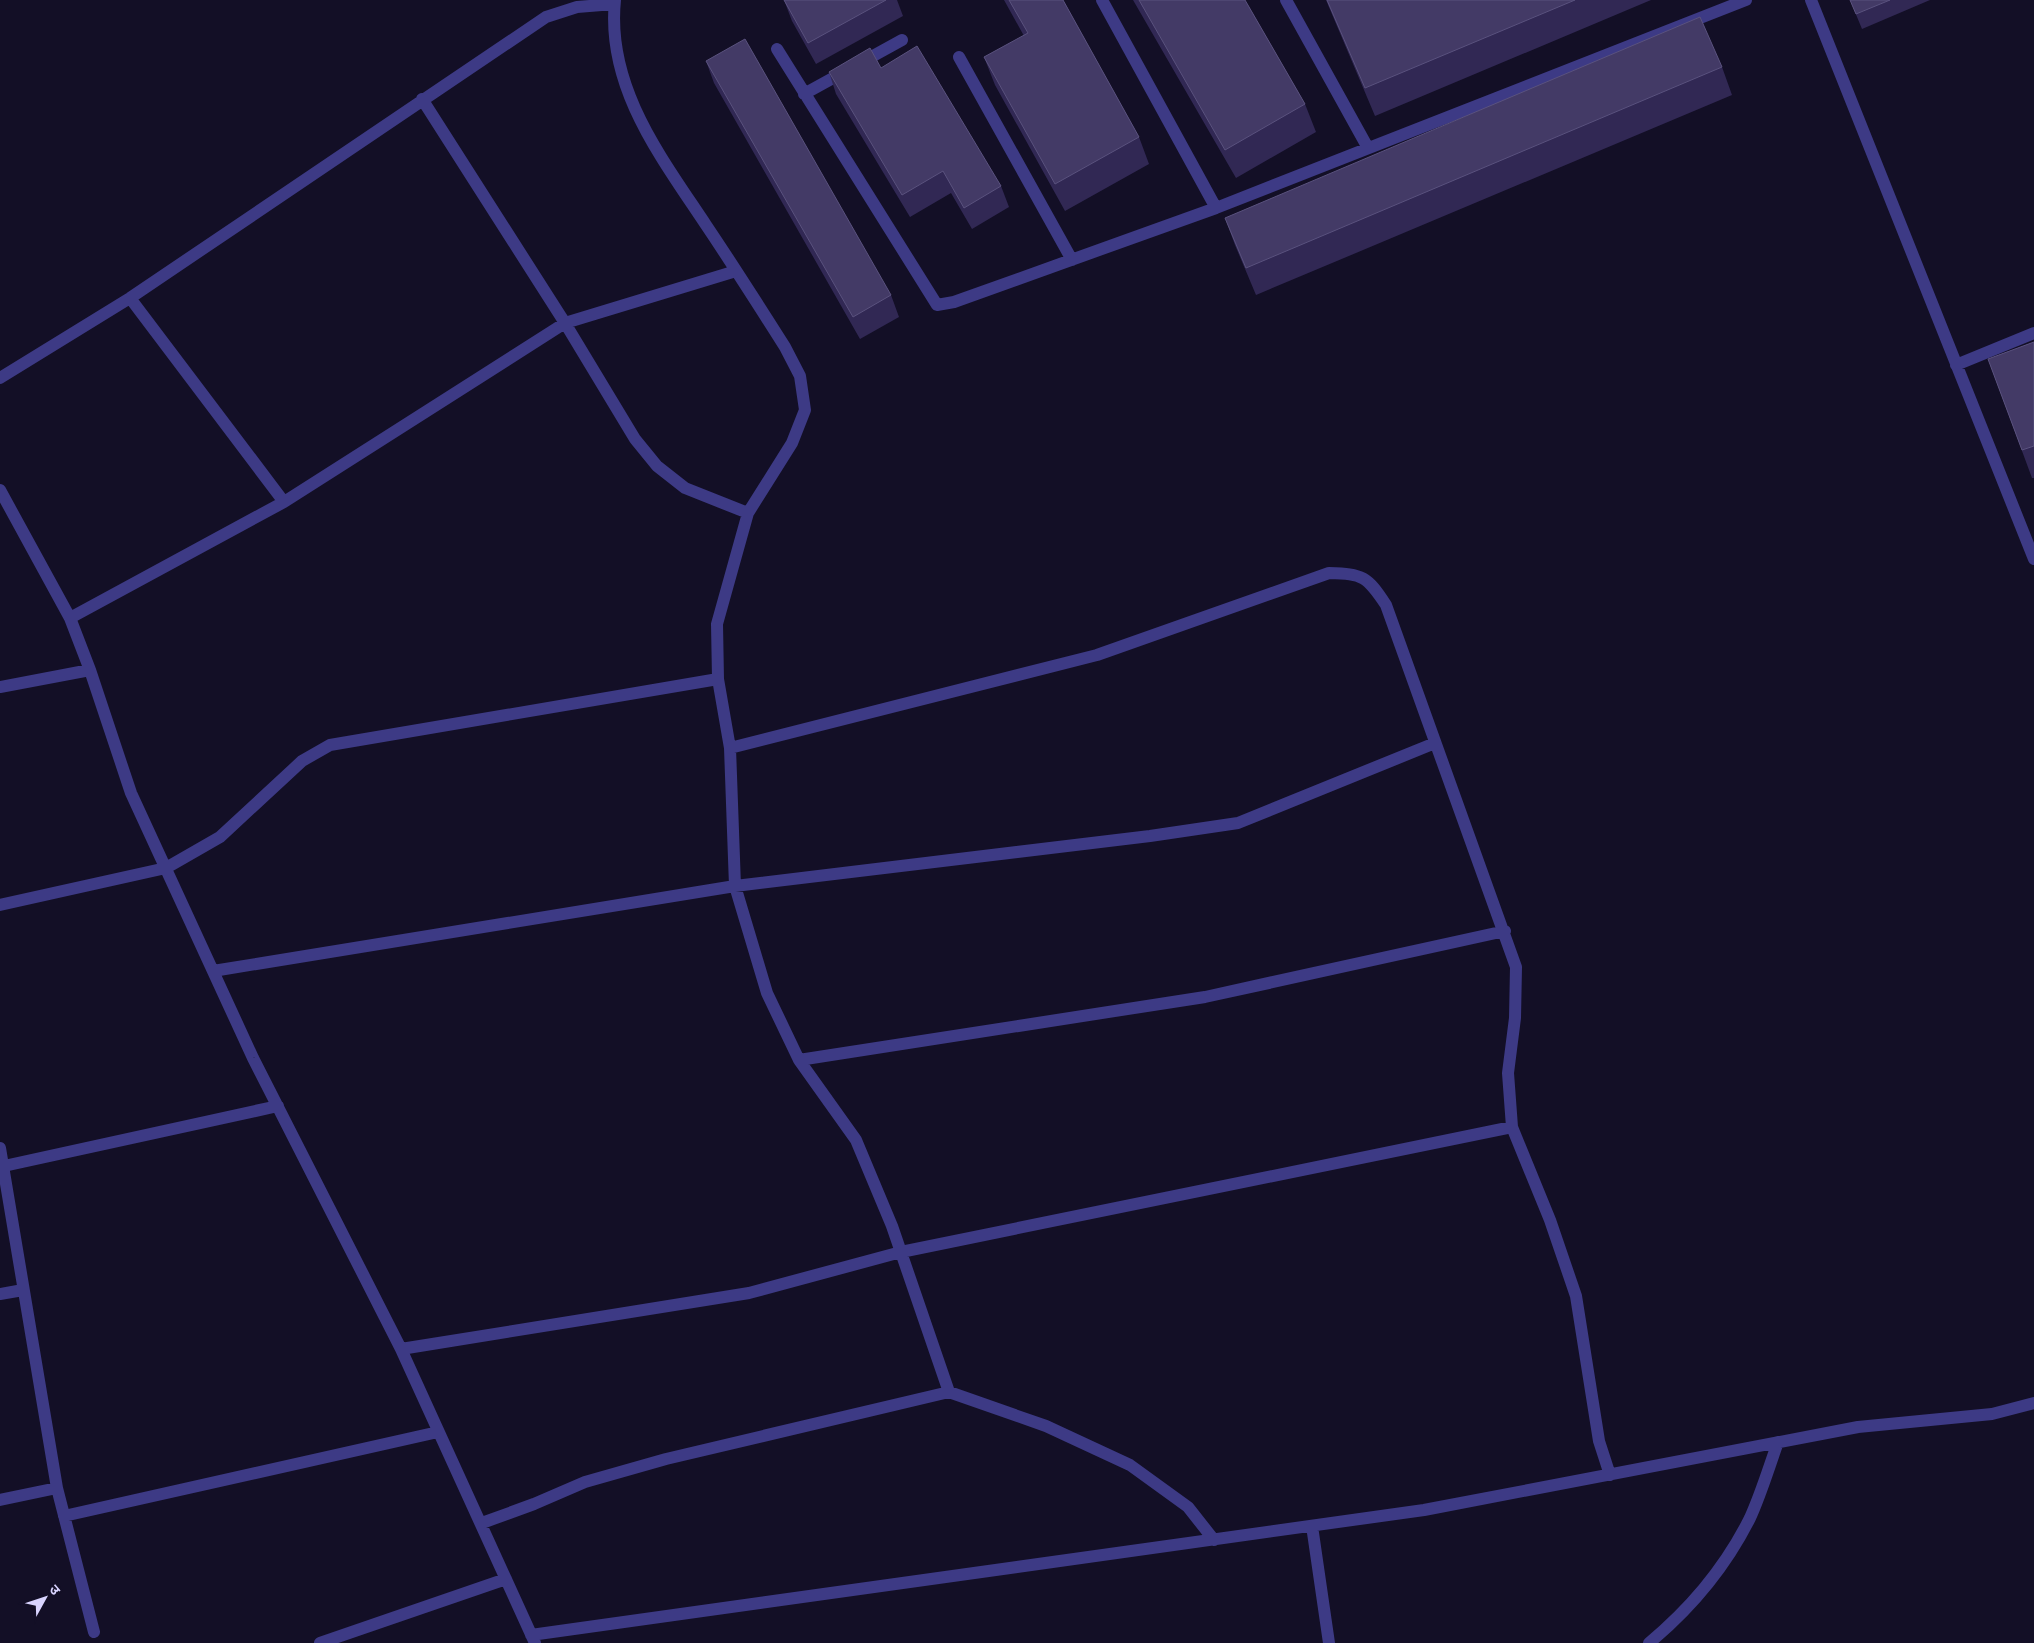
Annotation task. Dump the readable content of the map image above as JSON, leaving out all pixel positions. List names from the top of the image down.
{
  "north": "top right"
}
